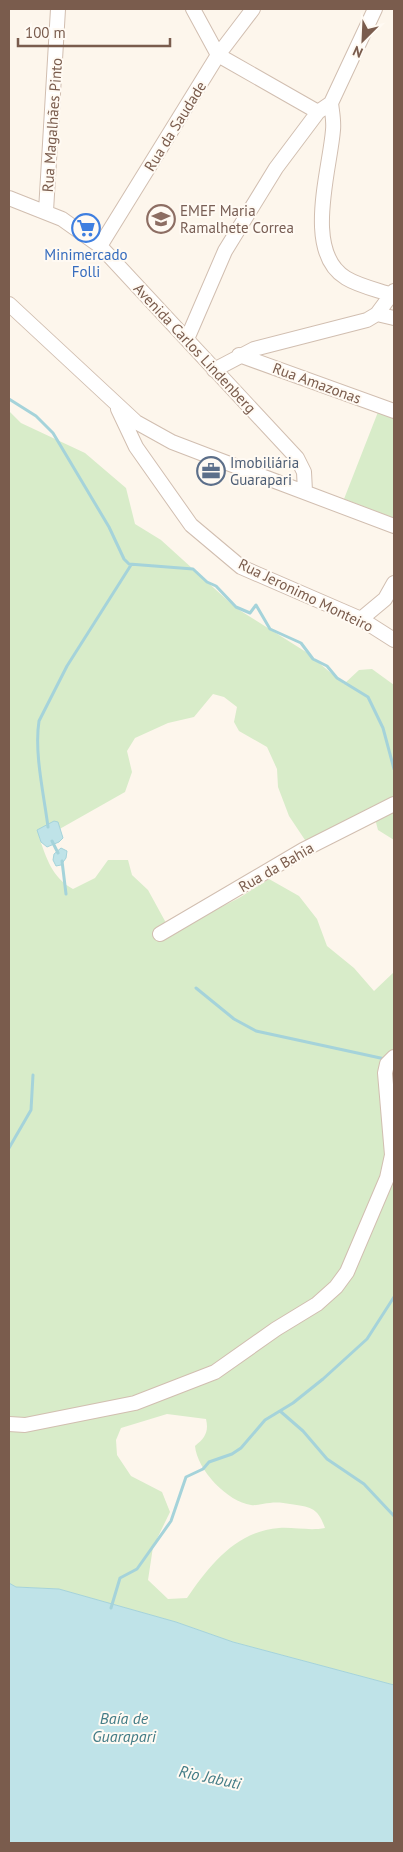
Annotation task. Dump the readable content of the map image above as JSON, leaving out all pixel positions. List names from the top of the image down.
{
  "streets": {
    "street": [
      "Rua Magalhães Pinto",
      "Rua da Saudade",
      "Avenida Carlos Lindenberg",
      "Rua Amazonas",
      "Rua Jeronimo Monteiro",
      "Rua da Bahia"
    ]
  },
  "crossings": [
    ["Rua Magalhães Pinto", "Avenida Carlos Lindenberg"],
    ["Rua da Saudade", "Avenida Carlos Lindenberg"]
  ],
  "water": ["Baía de Guarapari", "Rio Jabuti"],
  "places": {
    "school or university": ["EMEF Maria Ramalhete Correa"],
    "supermarket": ["Minimercado Folli"],
    "office": ["Imobiliária Guarapari"]
  },
  "scale_bar": "100 m",
  "north": "bottom left"
}
